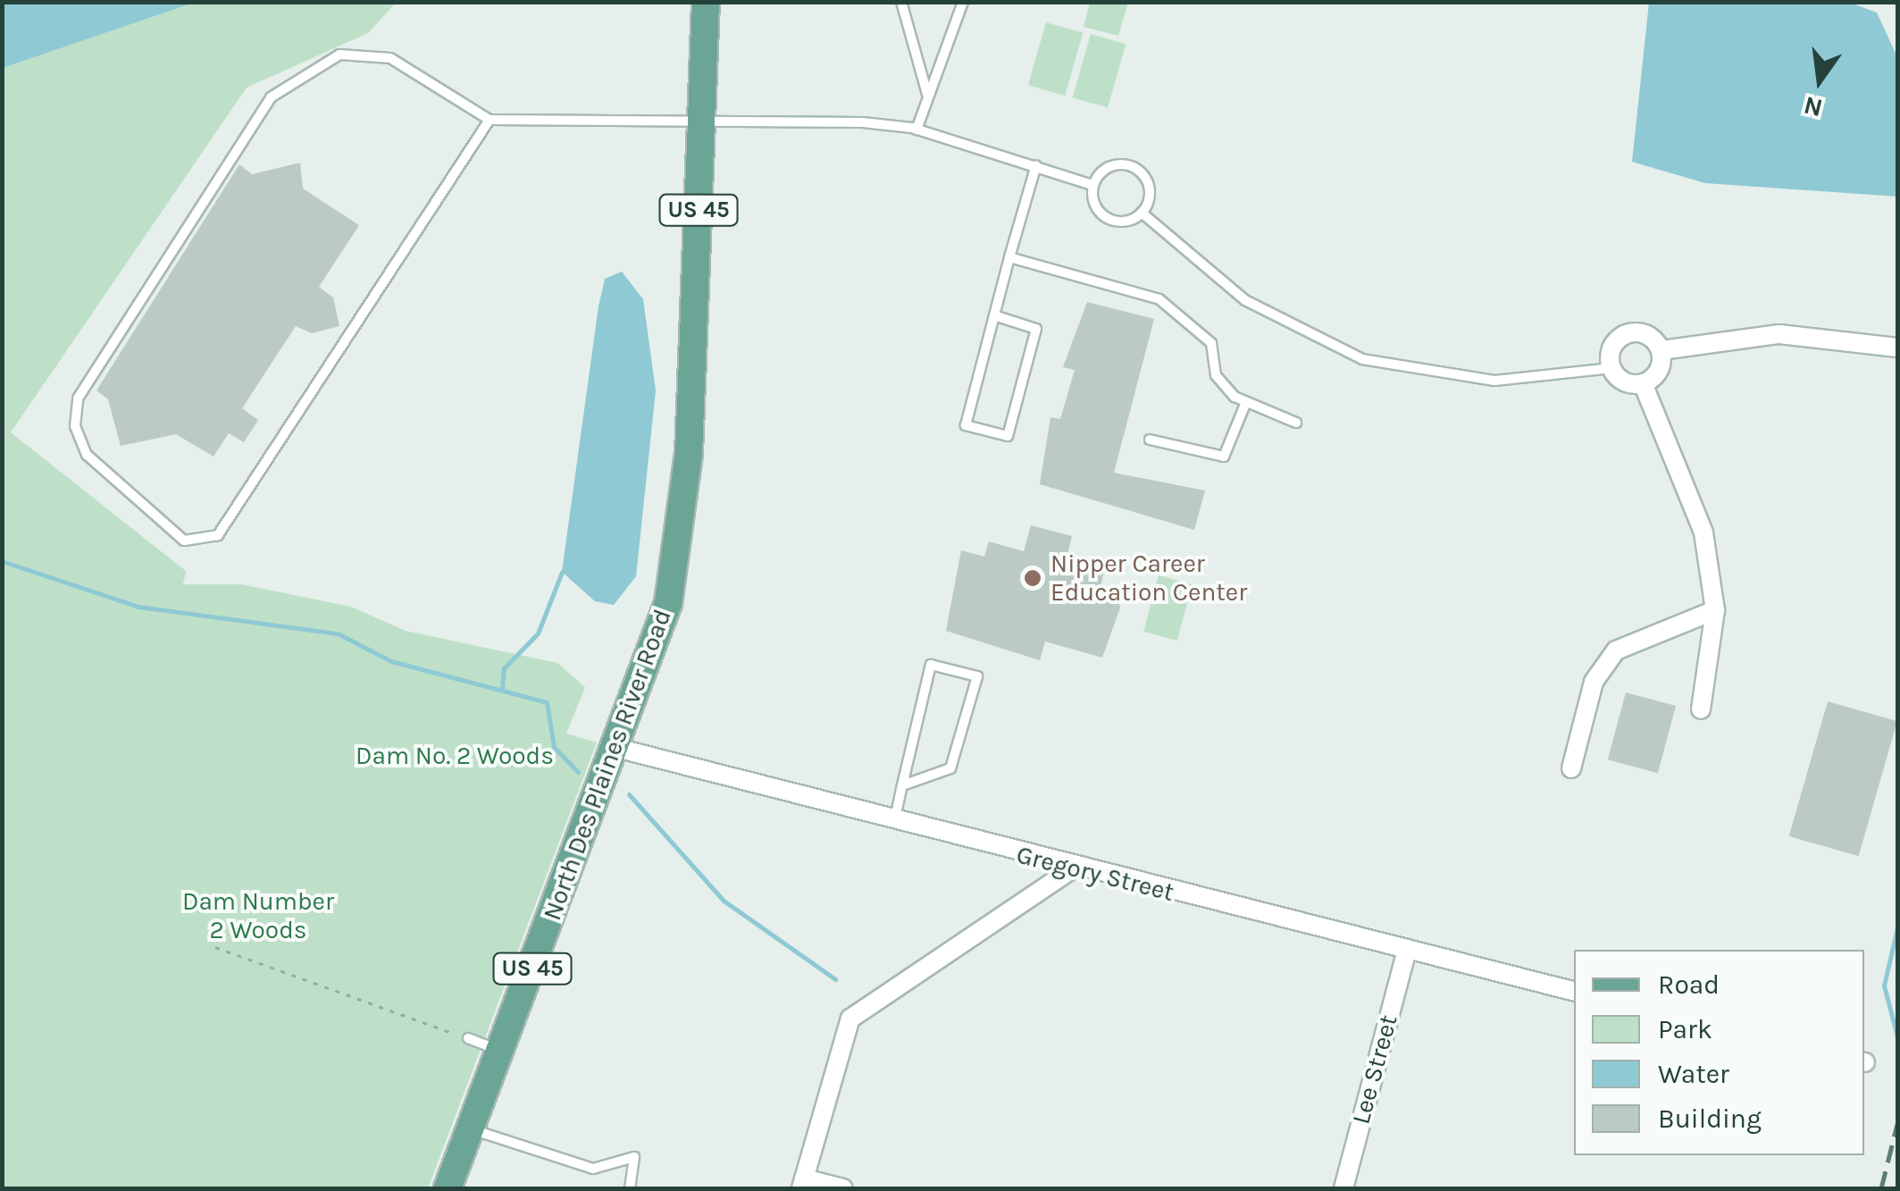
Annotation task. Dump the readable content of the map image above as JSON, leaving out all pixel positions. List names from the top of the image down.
{
  "streets": {
    "main road": ["US 45", "North Des Plaines River Road"],
    "street": ["Gregory Street", "Lee Street"]
  },
  "crossings": [
    ["North Des Plaines River Road", "Gregory Street"],
    ["Gregory Street", "Lee Street"]
  ],
  "parks": ["Dam No. 2 Woods", "Dam Number 2 Woods"],
  "places": ["Nipper Career Education Center"],
  "legend": [
    "Road",
    "Park",
    "Water",
    "Building"
  ],
  "north": "bottom"
}
